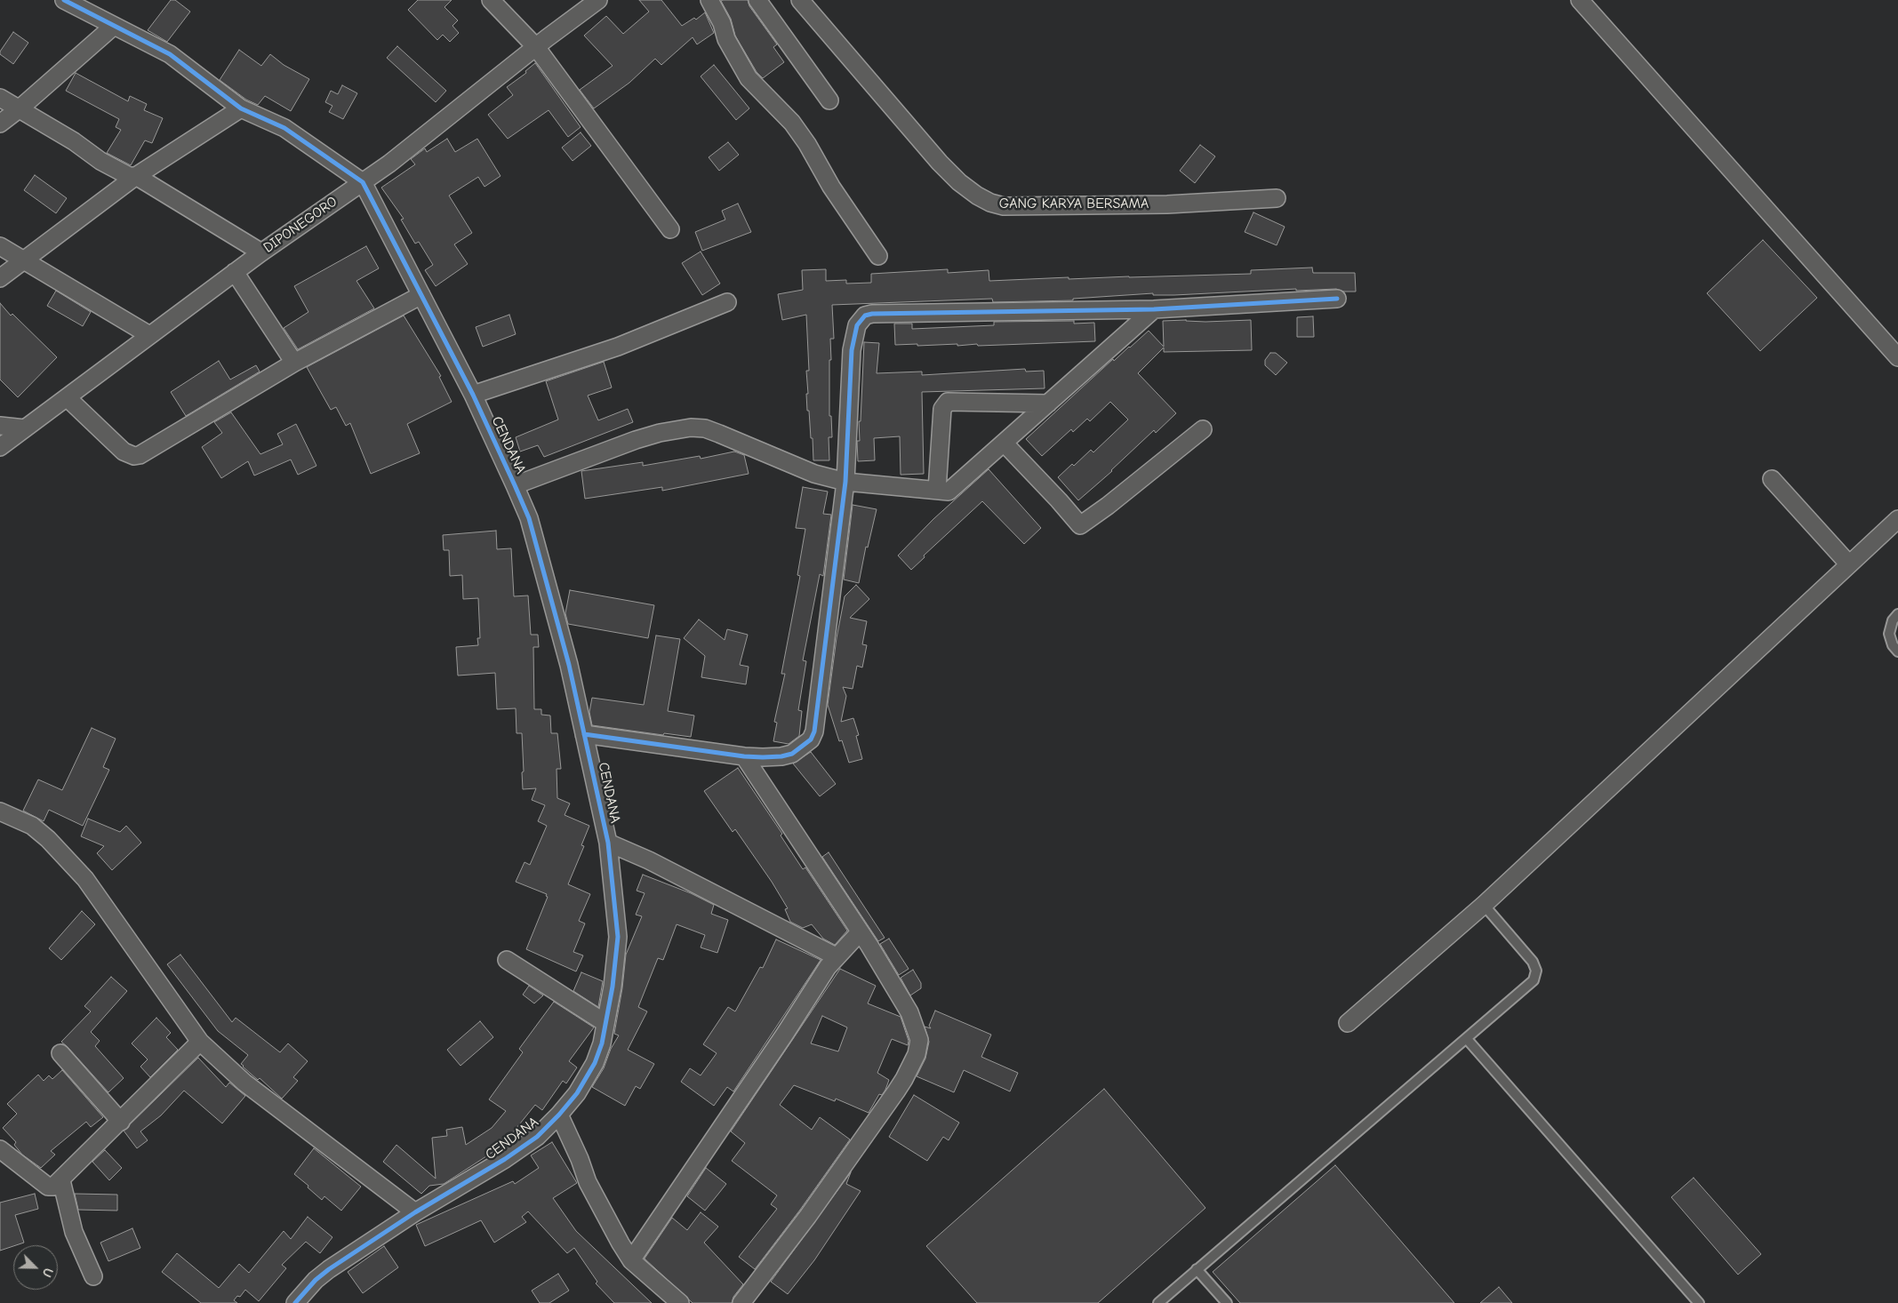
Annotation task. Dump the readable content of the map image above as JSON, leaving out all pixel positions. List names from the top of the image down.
{
  "streets": {
    "street": ["GANG KARYA BERSAMA", "DIPONEGORO", "CENDANA"]
  },
  "crossings": [
    ["DIPONEGORO", "CENDANA"]
  ],
  "north": "bottom right"
}
